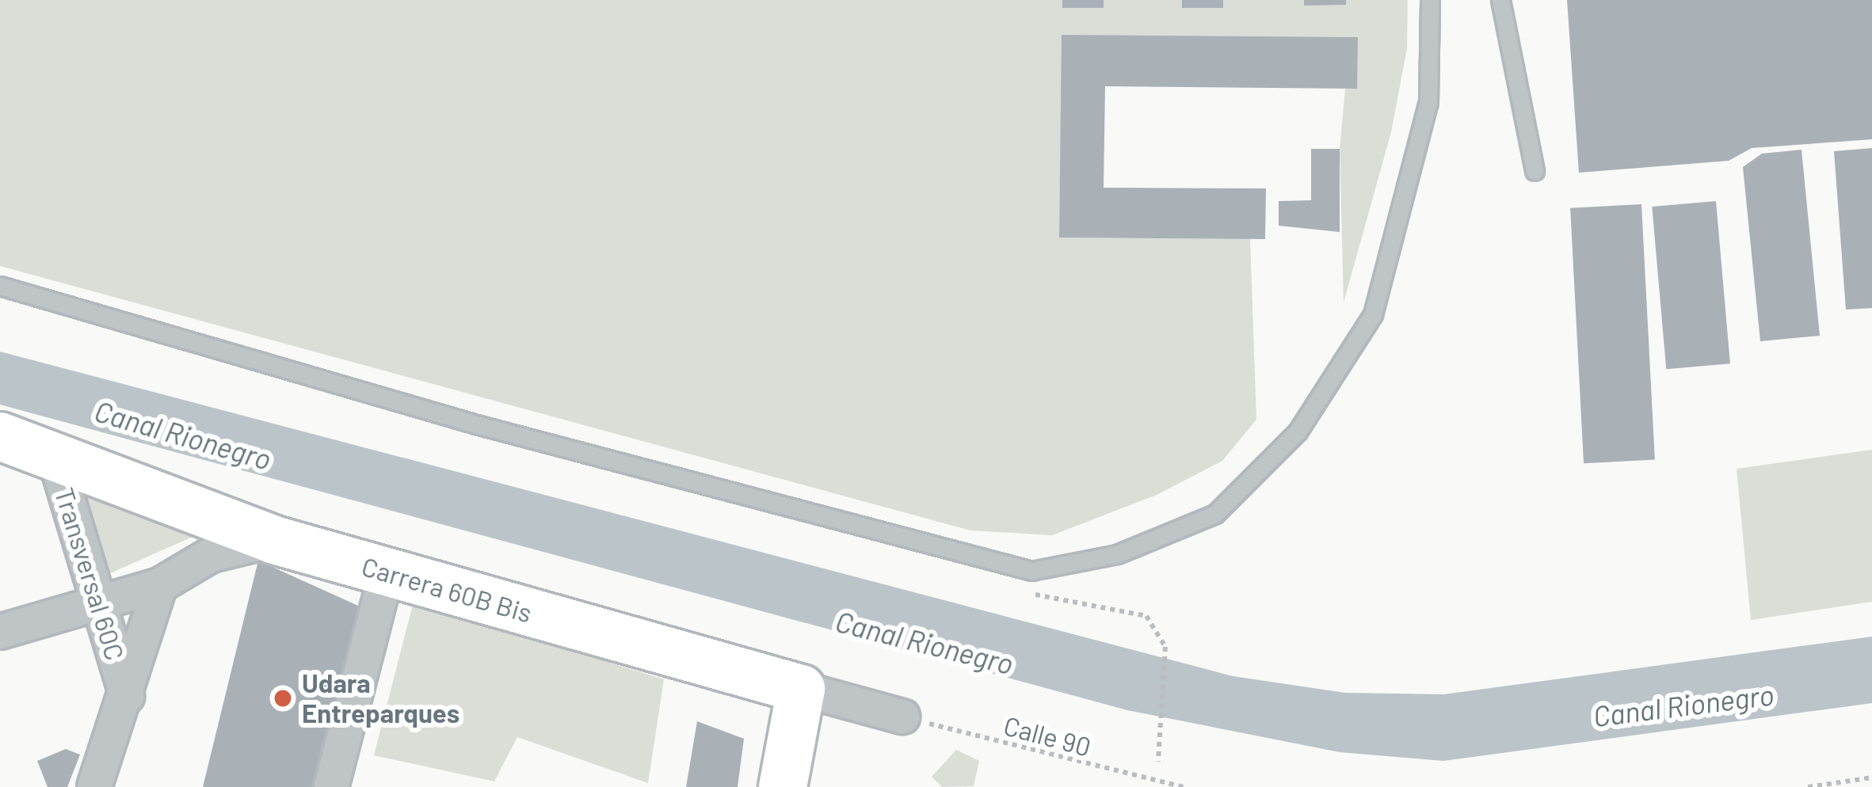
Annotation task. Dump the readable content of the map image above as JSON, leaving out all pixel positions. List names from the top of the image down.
{
  "streets": {
    "street": ["Transversal 60C", "Carrera 60B Bis"],
    "path": ["Calle 90"]
  },
  "crossings": [
    ["Transversal 60C", "Carrera 60B Bis"],
    ["Carrera 60B Bis", "Calle 90"]
  ],
  "water": ["Canal Rionegro"],
  "places": ["Udara Entreparques"]
}
